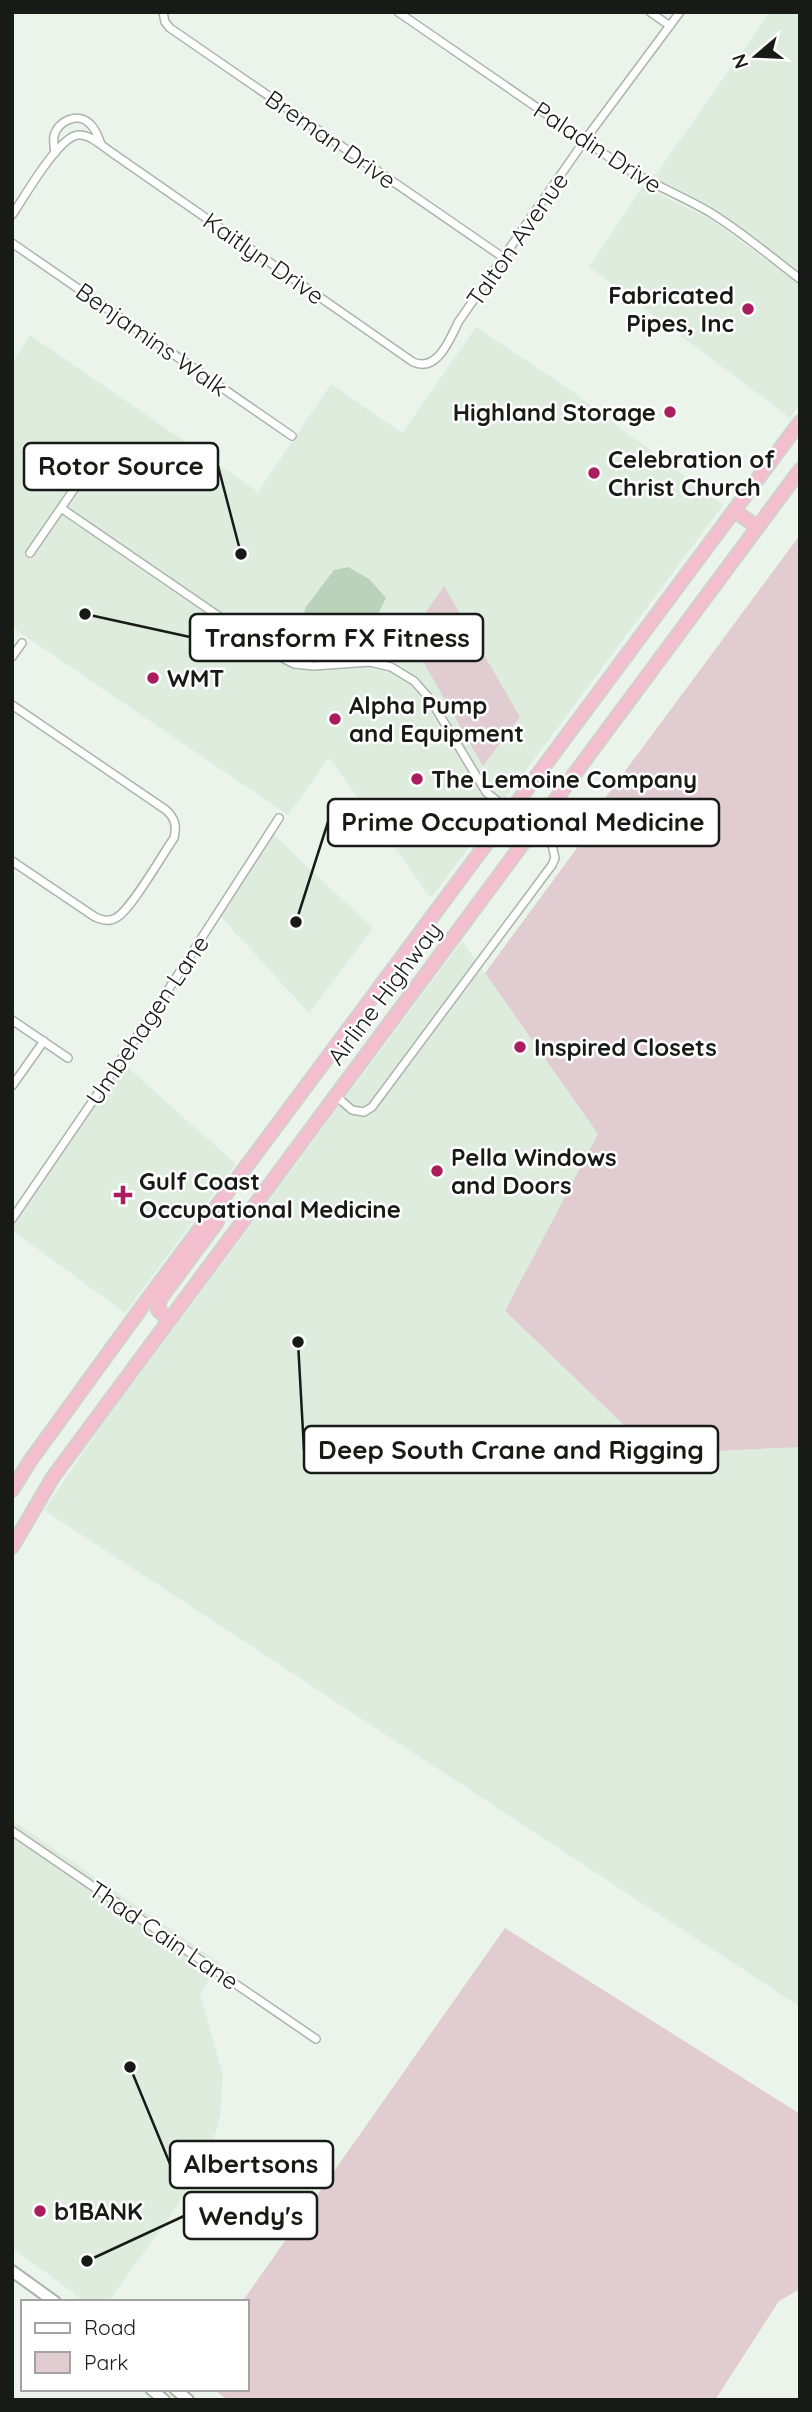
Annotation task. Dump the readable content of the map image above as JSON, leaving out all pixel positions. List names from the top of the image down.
{
  "streets": {
    "highway": ["Airline Highway"],
    "street": [
      "Breman Drive",
      "Paladin Drive",
      "Talton Avenue",
      "Kaitlyn Drive",
      "Benjamins Walk",
      "Umbehagen Lane",
      "Thad Cain Lane"
    ]
  },
  "crossings": [
    ["Breman Drive", "Talton Avenue"],
    ["Paladin Drive", "Talton Avenue"],
    ["Talton Avenue", "Kaitlyn Drive"]
  ],
  "places": {
    "other": [
      "Fabricated Pipes, Inc",
      "Highland Storage",
      "Celebration of Christ Church",
      "Rotor Source",
      "Transform FX Fitness",
      "WMT",
      "Alpha Pump and Equipment",
      "The Lemoine Company",
      "Prime Occupational Medicine",
      "Inspired Closets",
      "Pella Windows and Doors",
      "Deep South Crane and Rigging",
      "Albertsons",
      "b1BANK",
      "Wendy's"
    ],
    "health": ["Gulf Coast Occupational Medicine"]
  },
  "legend": ["Road", "Park"],
  "north": "left"
}
